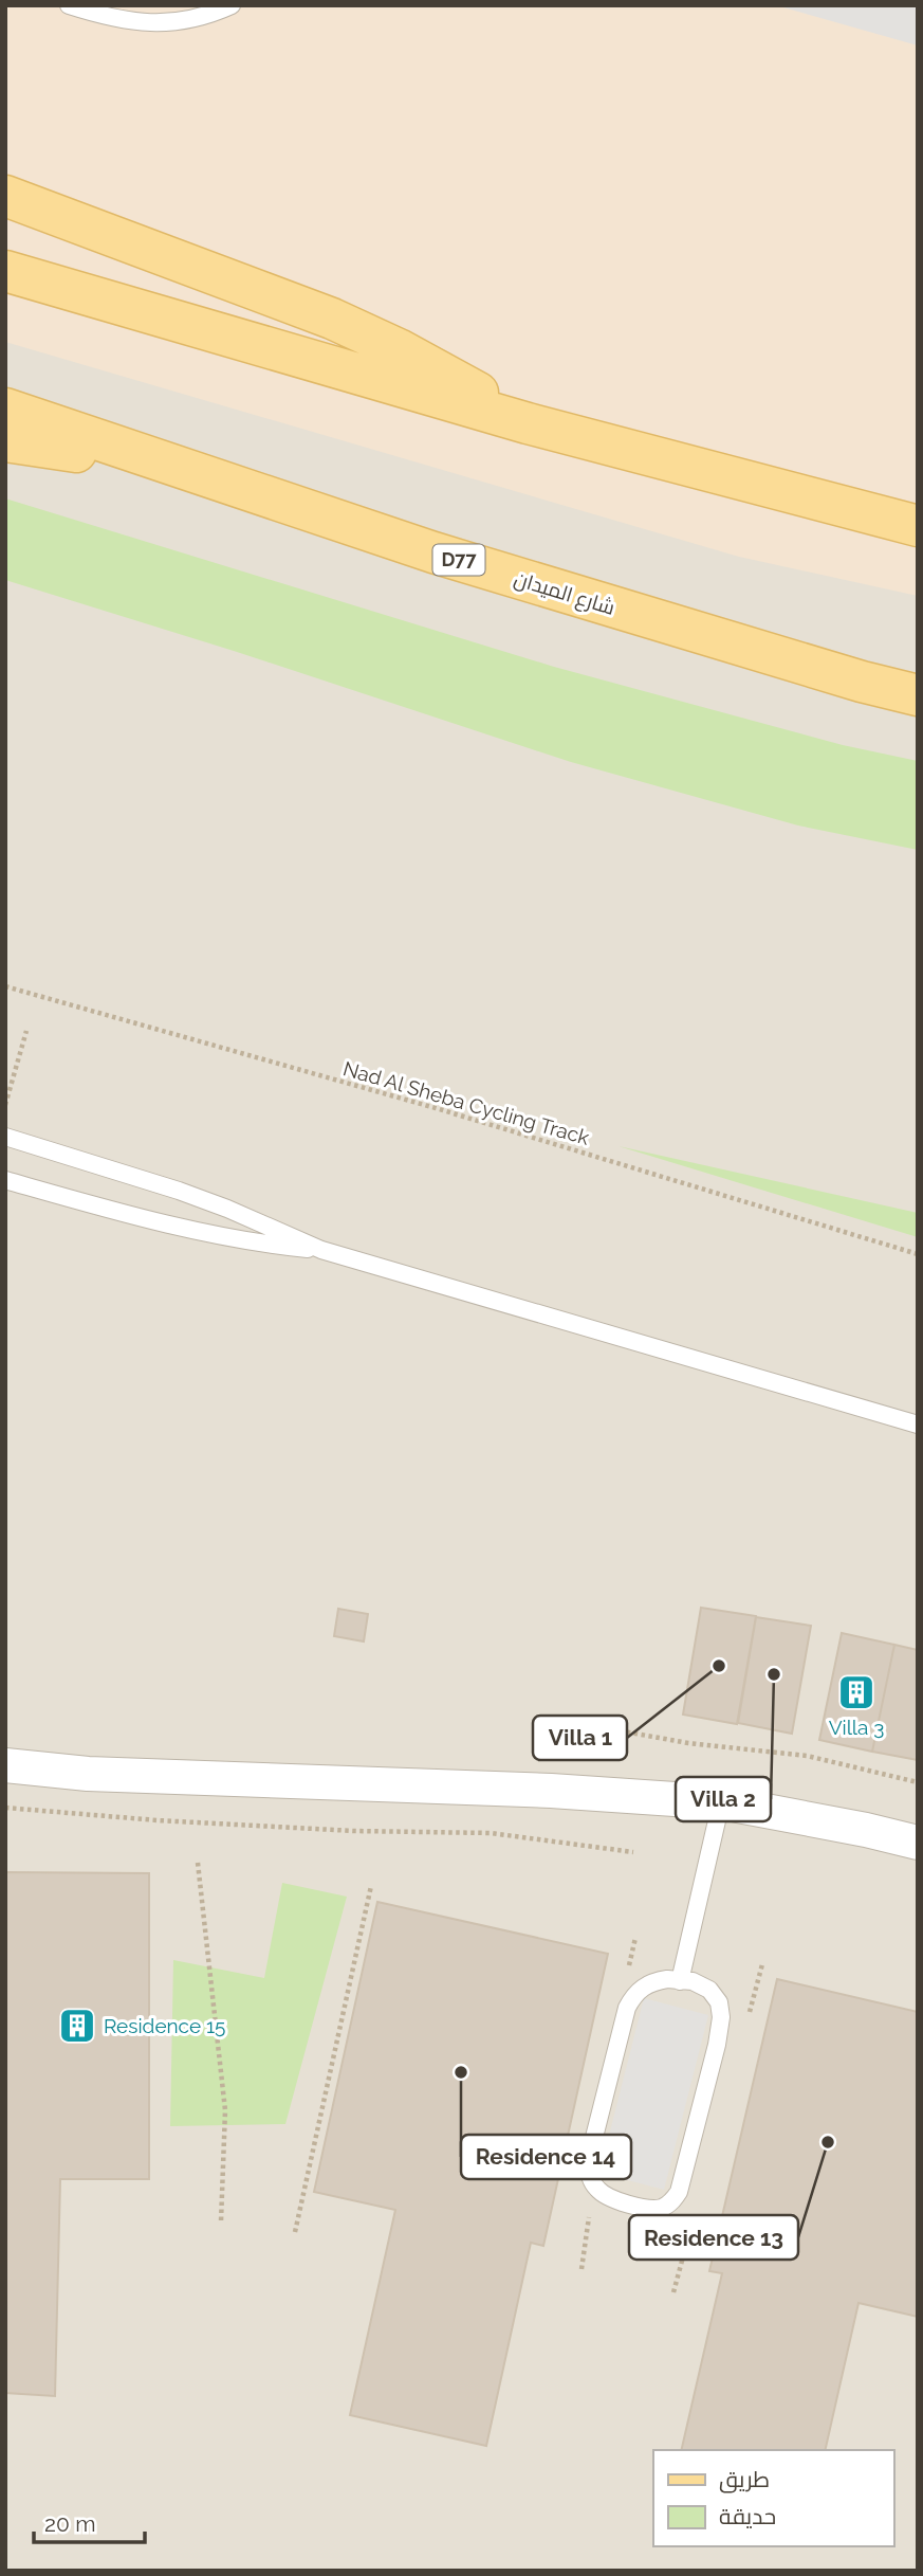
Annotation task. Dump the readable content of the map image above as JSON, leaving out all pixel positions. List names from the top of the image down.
{
  "streets": {
    "main road": ["D77", "شارع الميدان"],
    "path": ["Nad Al Sheba Cycling Track"]
  },
  "places": {
    "other": [
      "Villa 1",
      "Villa 2",
      "Residence 14",
      "Residence 13"
    ],
    "building": ["Villa 3", "Residence 15"]
  },
  "legend": ["طريق", "حديقة"],
  "scale_bar": "20 m"
}
